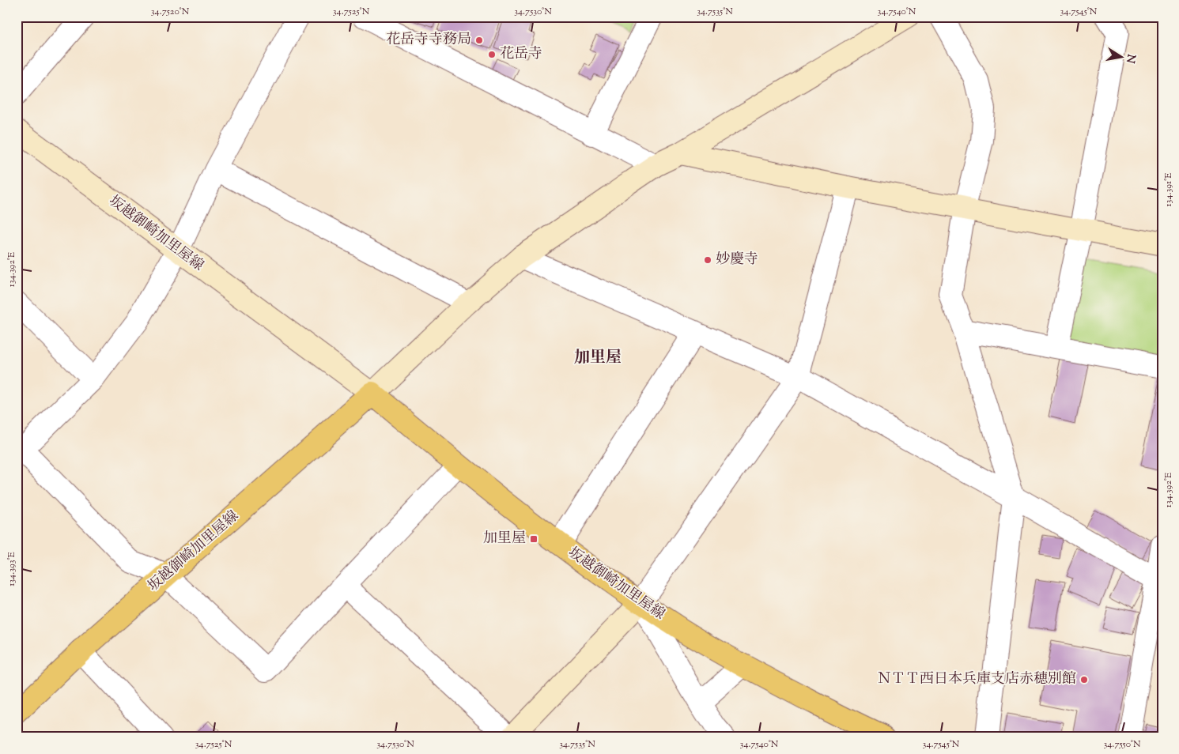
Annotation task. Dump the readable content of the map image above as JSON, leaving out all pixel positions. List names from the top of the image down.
{
  "streets": {
    "main road": ["坂越御崎加里屋線"]
  },
  "districts": ["加里屋"],
  "places": {
    "other": [
      "花岳寺寺務局",
      "花岳寺",
      "妙慶寺",
      "ＮＴＴ西日本兵庫支店赤穂別館"
    ],
    "transit": ["加里屋"]
  },
  "north": "right",
  "coordinates": [
    "34.7520°N",
    "34.7525°N",
    "34.7530°N",
    "34.7535°N",
    "34.7540°N",
    "34.7545°N",
    "134.391°E",
    "134.392°E",
    "134.393°E",
    "34.7550°N"
  ]
}
